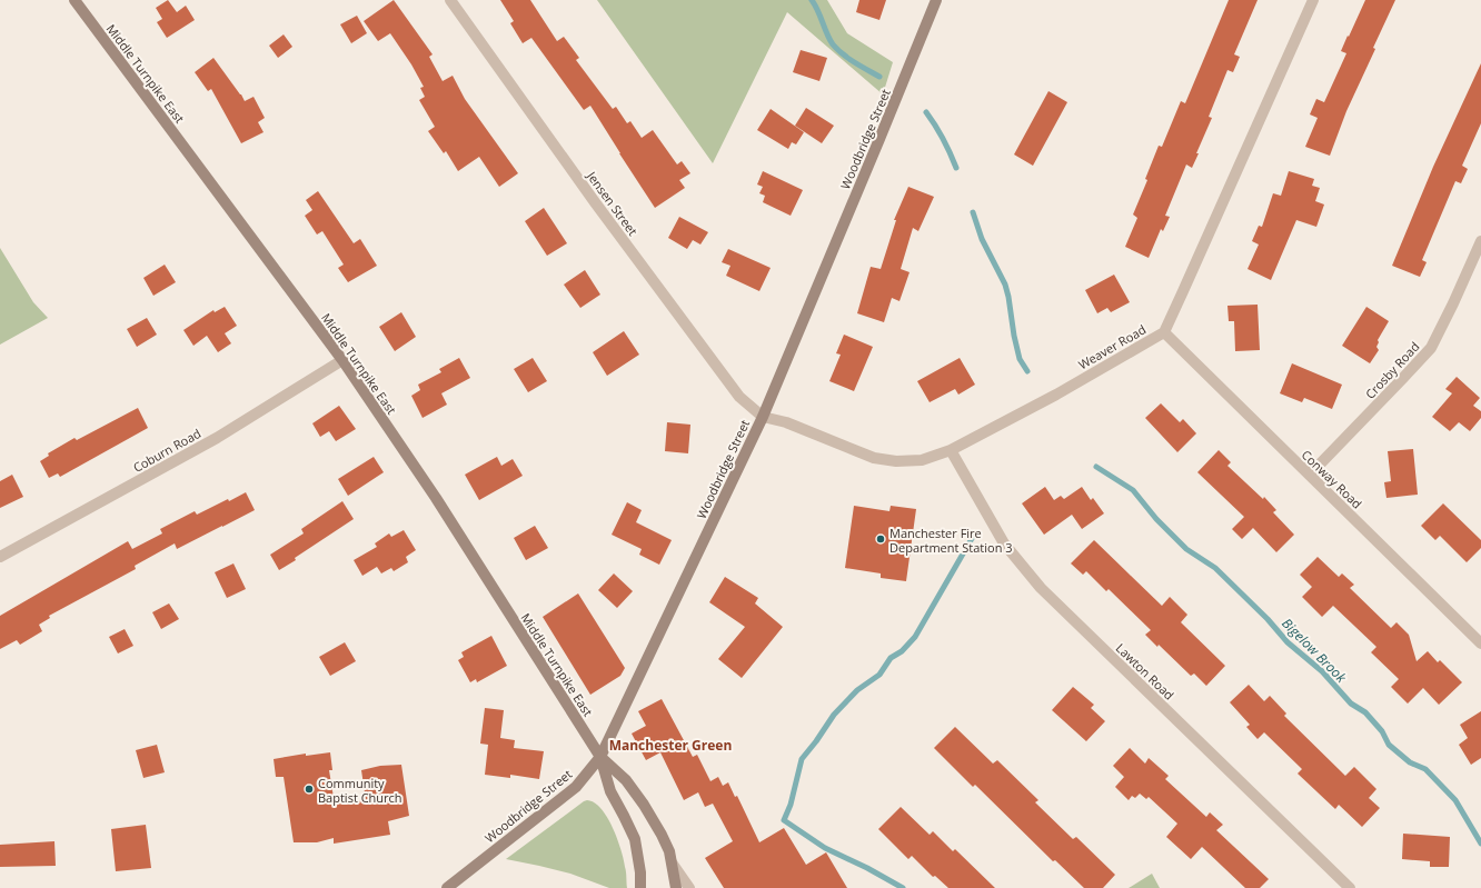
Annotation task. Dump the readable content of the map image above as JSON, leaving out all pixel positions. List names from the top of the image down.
{
  "streets": {
    "main road": ["Middle Turnpike East", "Woodbridge Street"],
    "street": [
      "Jensen Street",
      "Weaver Road",
      "Crosby Road",
      "Coburn Road",
      "Conway Road",
      "Lawton Road"
    ]
  },
  "crossings": [
    ["Middle Turnpike East", "Woodbridge Street"],
    ["Middle Turnpike East", "Coburn Road"],
    ["Woodbridge Street", "Jensen Street"],
    ["Woodbridge Street", "Weaver Road"],
    ["Jensen Street", "Weaver Road"],
    ["Weaver Road", "Conway Road"],
    ["Weaver Road", "Lawton Road"],
    ["Crosby Road", "Conway Road"]
  ],
  "districts": ["Manchester Green"],
  "water": ["Bigelow Brook"],
  "places": ["Manchester Fire Department Station 3", "Community Baptist Church"]
}
